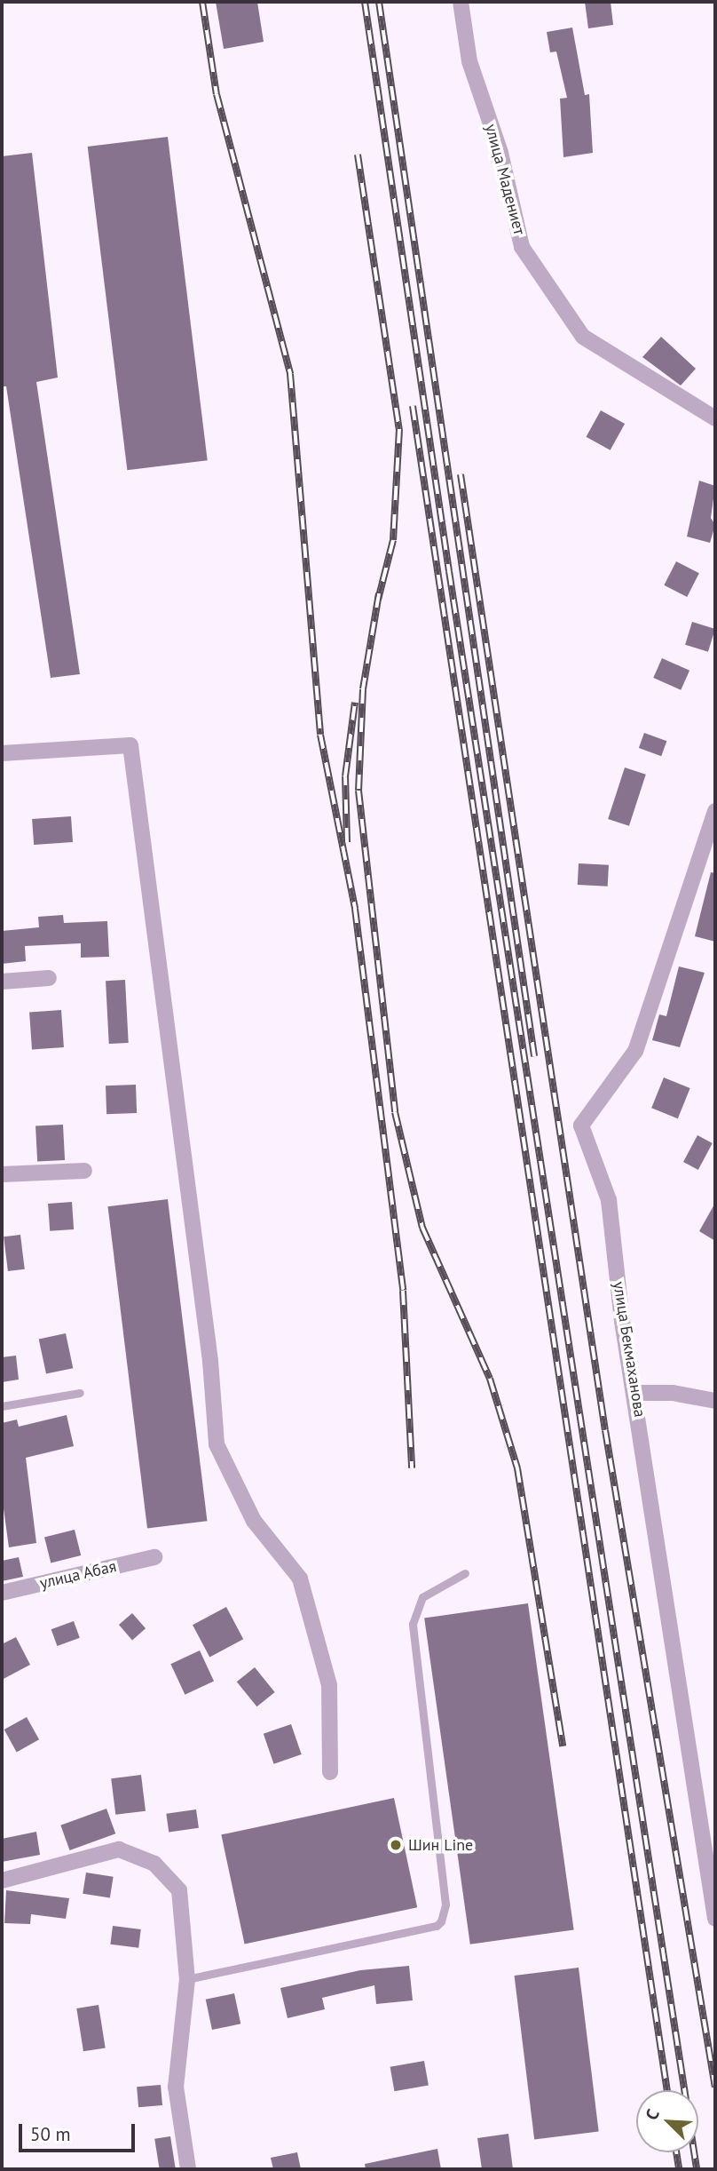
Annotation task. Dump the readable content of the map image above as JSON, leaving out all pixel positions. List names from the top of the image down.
{
  "streets": {
    "street": ["улица Мадениет", "улица Бекмаханова", "улица Абая"]
  },
  "places": ["Шин Line"],
  "scale_bar": "50 m",
  "north": "top left"
}
